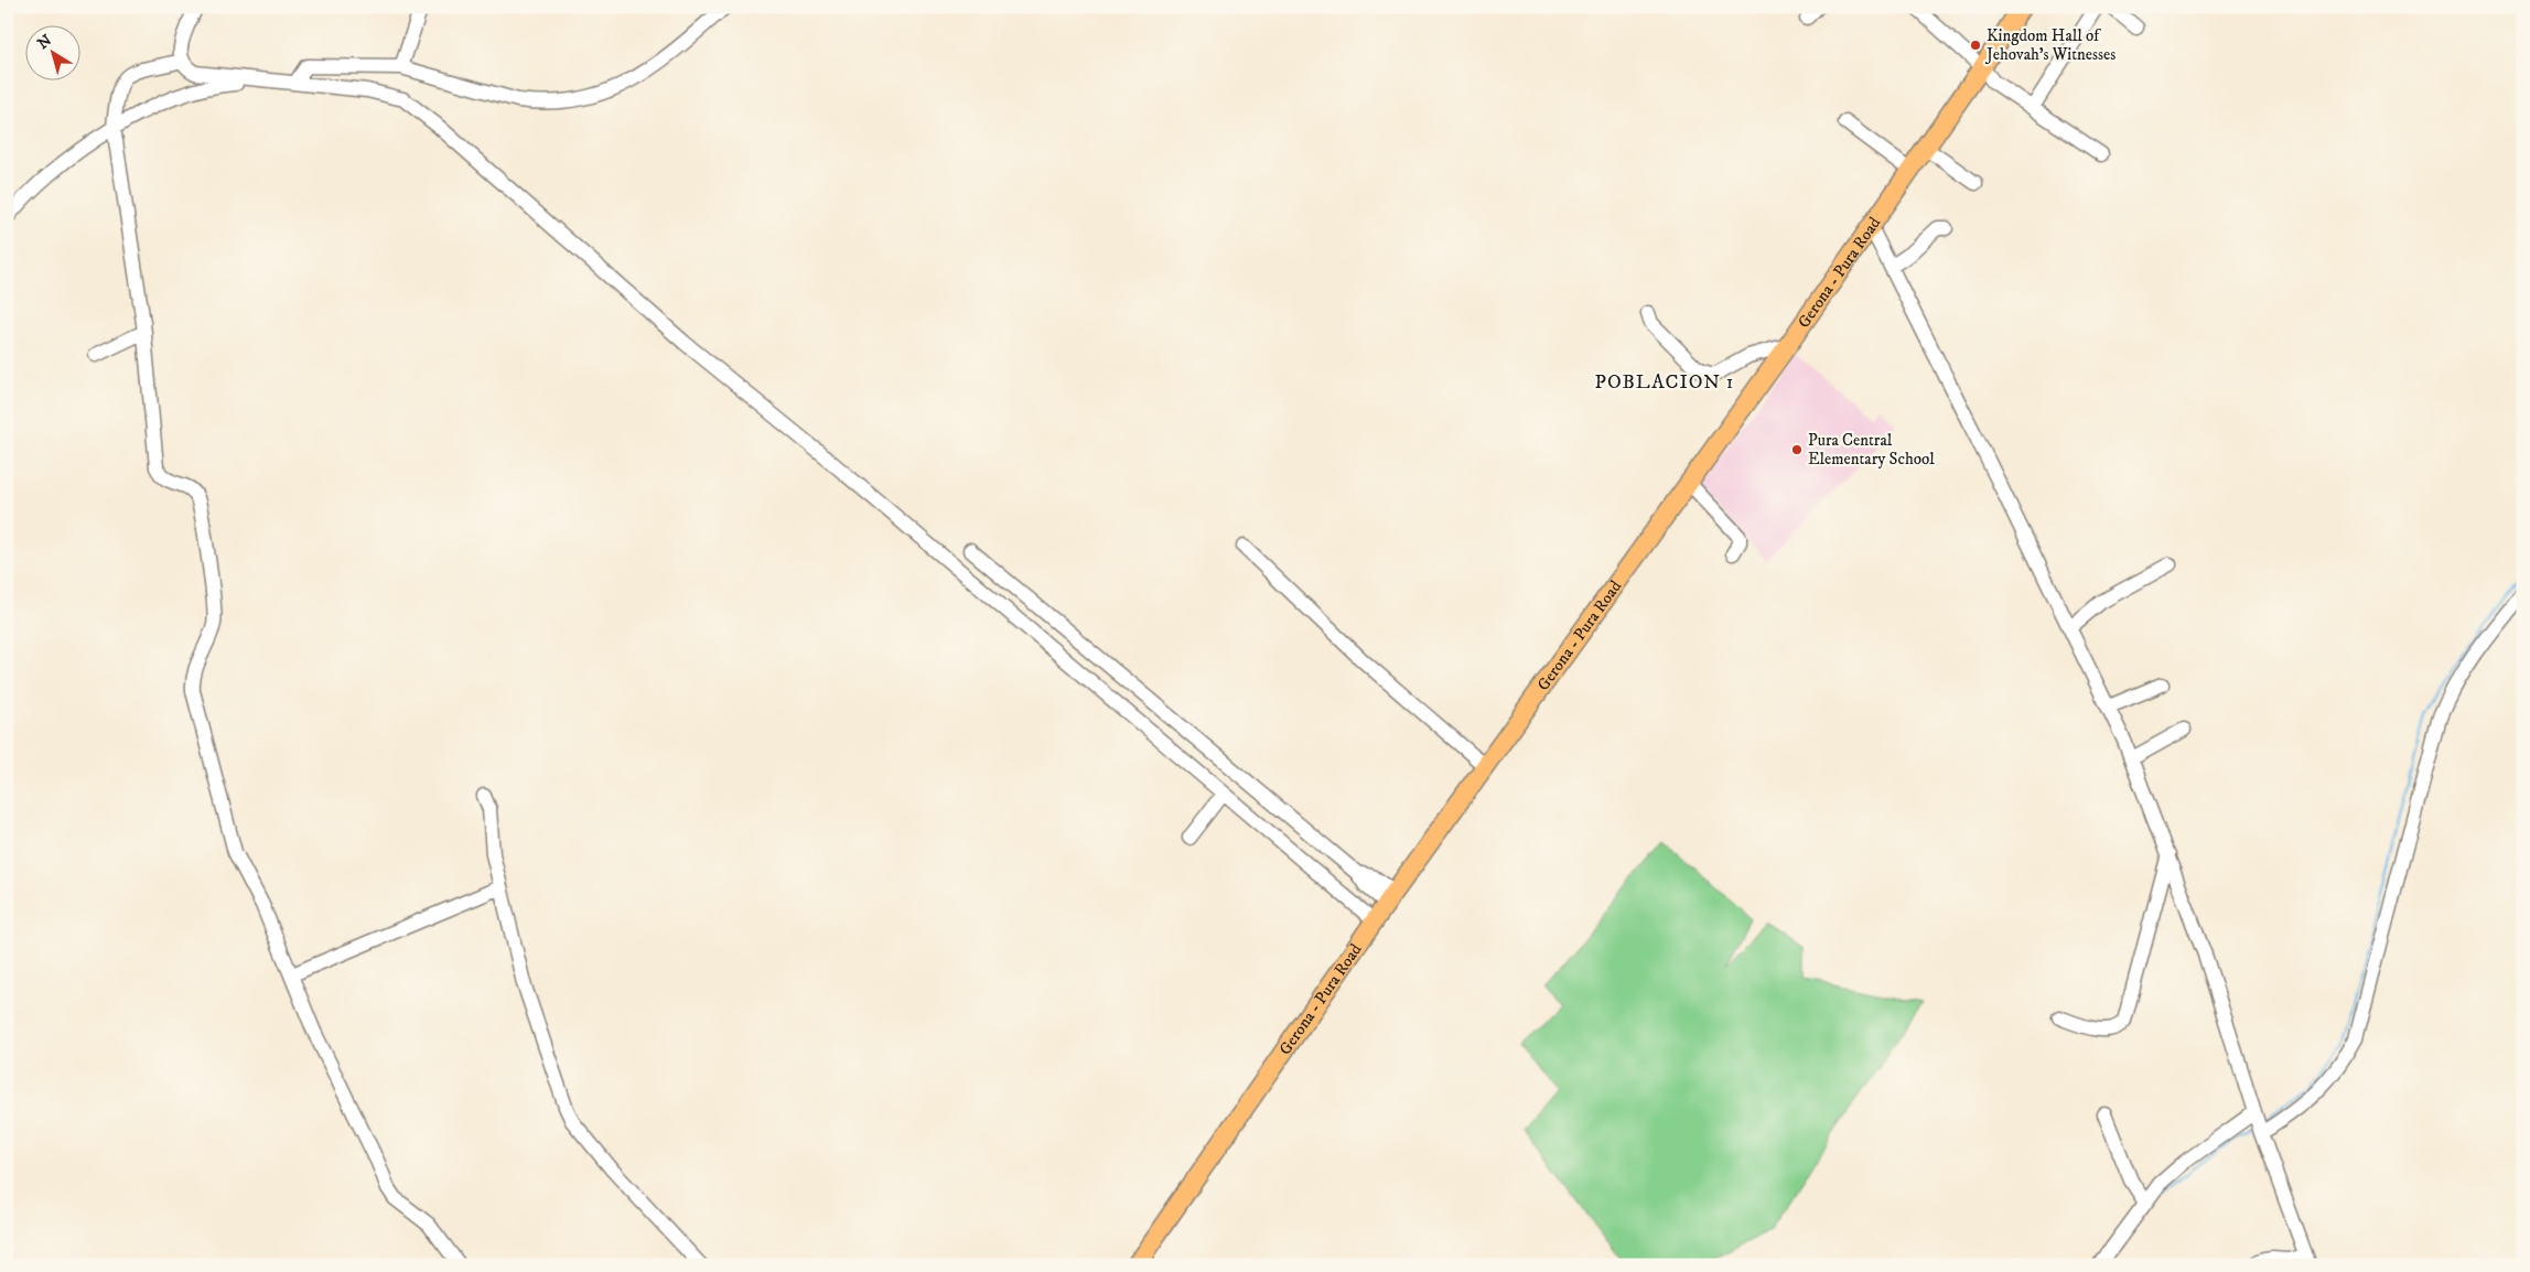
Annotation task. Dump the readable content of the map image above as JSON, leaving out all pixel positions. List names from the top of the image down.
{
  "streets": {
    "main road": ["Gerona - Pura Road"]
  },
  "districts": ["POBLACION 1"],
  "places": ["Kingdom Hall of Jehovah's Witnesses", "Pura Central Elementary School"],
  "north": "top left"
}
